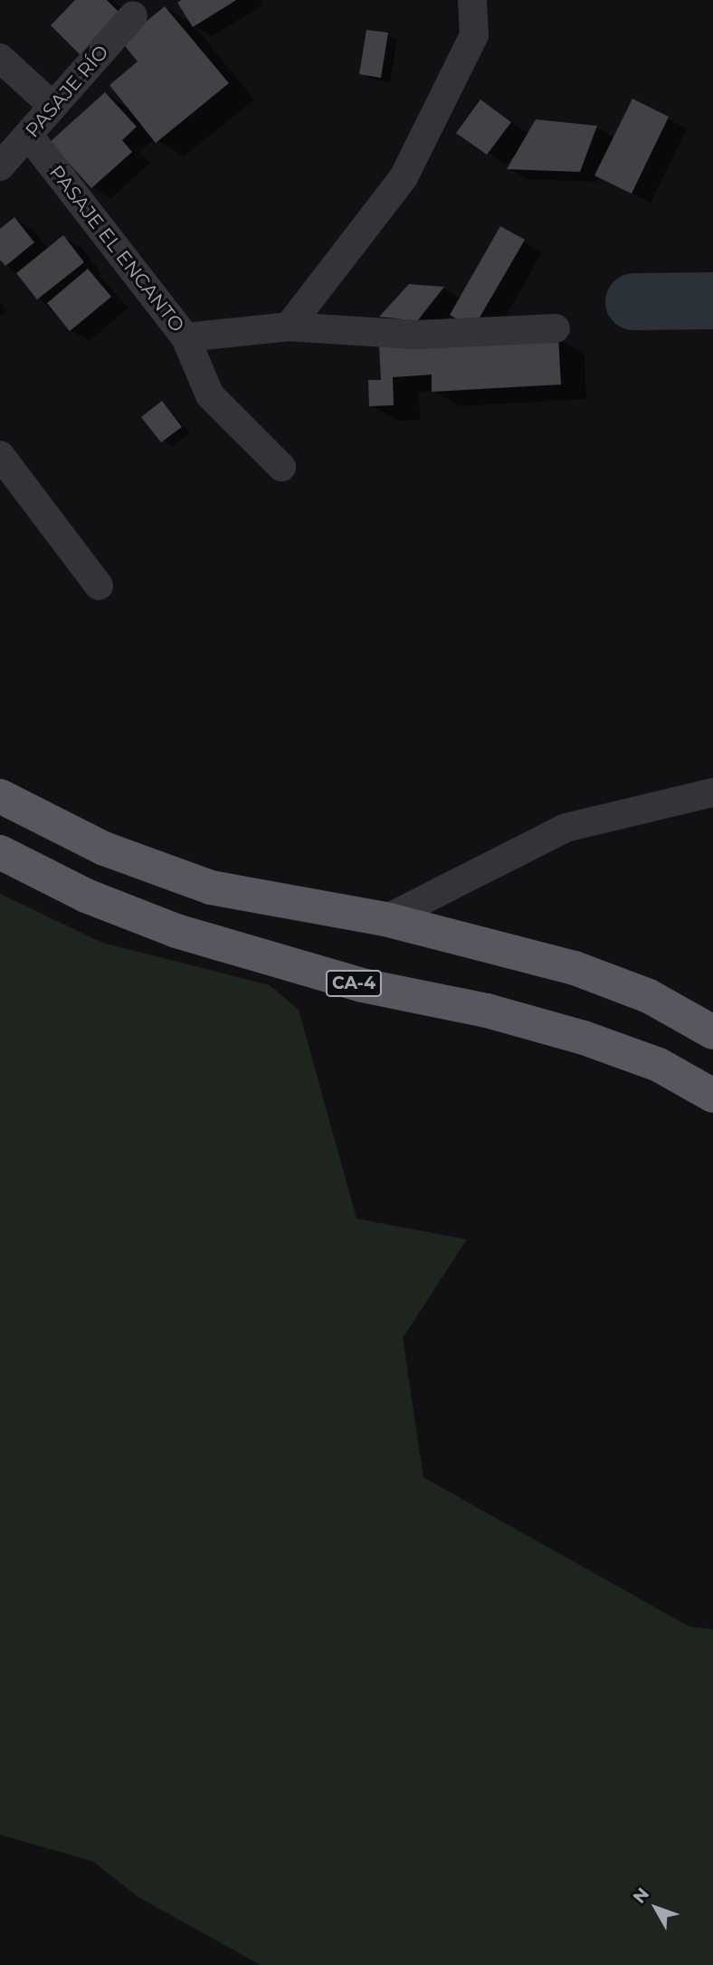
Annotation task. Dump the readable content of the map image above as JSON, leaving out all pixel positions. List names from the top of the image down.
{
  "streets": {
    "highway": ["CA-4"],
    "street": ["PASAJE RÍO", "PASAJE EL ENCANTO"]
  },
  "crossings": [
    ["PASAJE RÍO", "PASAJE EL ENCANTO"]
  ],
  "north": "top left"
}
